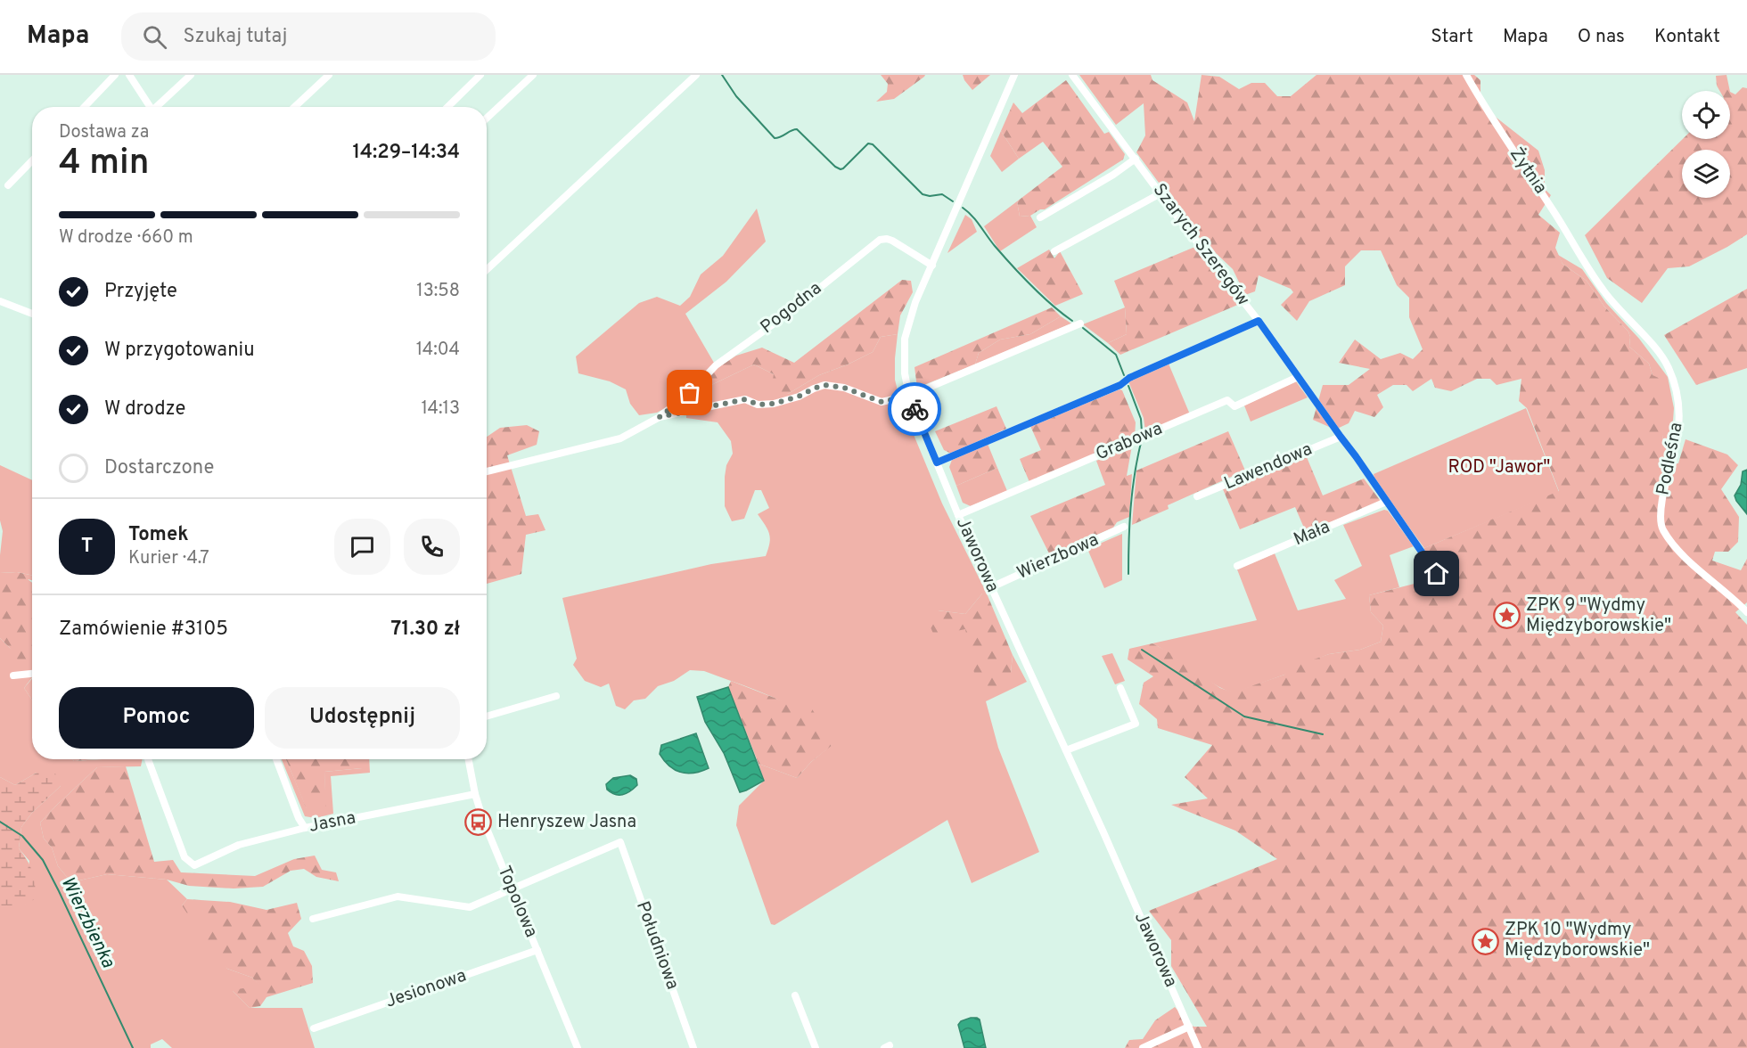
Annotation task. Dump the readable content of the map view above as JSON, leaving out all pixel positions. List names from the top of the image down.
{
  "streets": {
    "street": [
      "Żytnia",
      "Szarych Szeregów",
      "Pogodna",
      "Grabowa",
      "Podleśna",
      "Lawendowa",
      "Mała",
      "Jaworowa",
      "Wierzbowa",
      "Jasna",
      "Topolowa",
      "Południowa",
      "Jesionowa"
    ]
  },
  "crossings": [
    ["Żytnia", "Podleśna"],
    ["Szarych Szeregów", "Grabowa"],
    ["Szarych Szeregów", "Lawendowa"],
    ["Szarych Szeregów", "Mała"],
    ["Pogodna", "Jaworowa"],
    ["Grabowa", "Jaworowa"],
    ["Jaworowa", "Wierzbowa"],
    ["Jasna", "Topolowa"],
    ["Topolowa", "Południowa"],
    ["Topolowa", "Jesionowa"]
  ],
  "water": ["Wierzbienka"],
  "parks": ["ROD \"Jawor\""],
  "places": {
    "place": ["ZPK 9 \"Wydmy Międzyborowskie\"", "ZPK 10 \"Wydmy Międzyborowskie\""],
    "bus stop": ["Henryszew Jasna"]
  },
  "page": {
    "header": "Mapa",
    "search": "Szukaj tutaj",
    "nav": [
      "Start",
      "Mapa",
      "O nas",
      "Kontakt"
    ],
    "heading": ["4 min", "Dostawa za", "14:29–14:34"],
    "panel": [
      "Tomek",
      "Kurier · 4.7",
      "Zamówienie #3105",
      "71.30 zł"
    ],
    "bar": "W drodze · 660 m",
    "list": [
      ["Przyjęte", "13:58"],
      ["W przygotowaniu", "14:04"],
      ["W drodze", "14:13"],
      "Dostarczone"
    ],
    "round": "T",
    "buttons": ["Pomoc", "Udostępnij"]
  }
}
